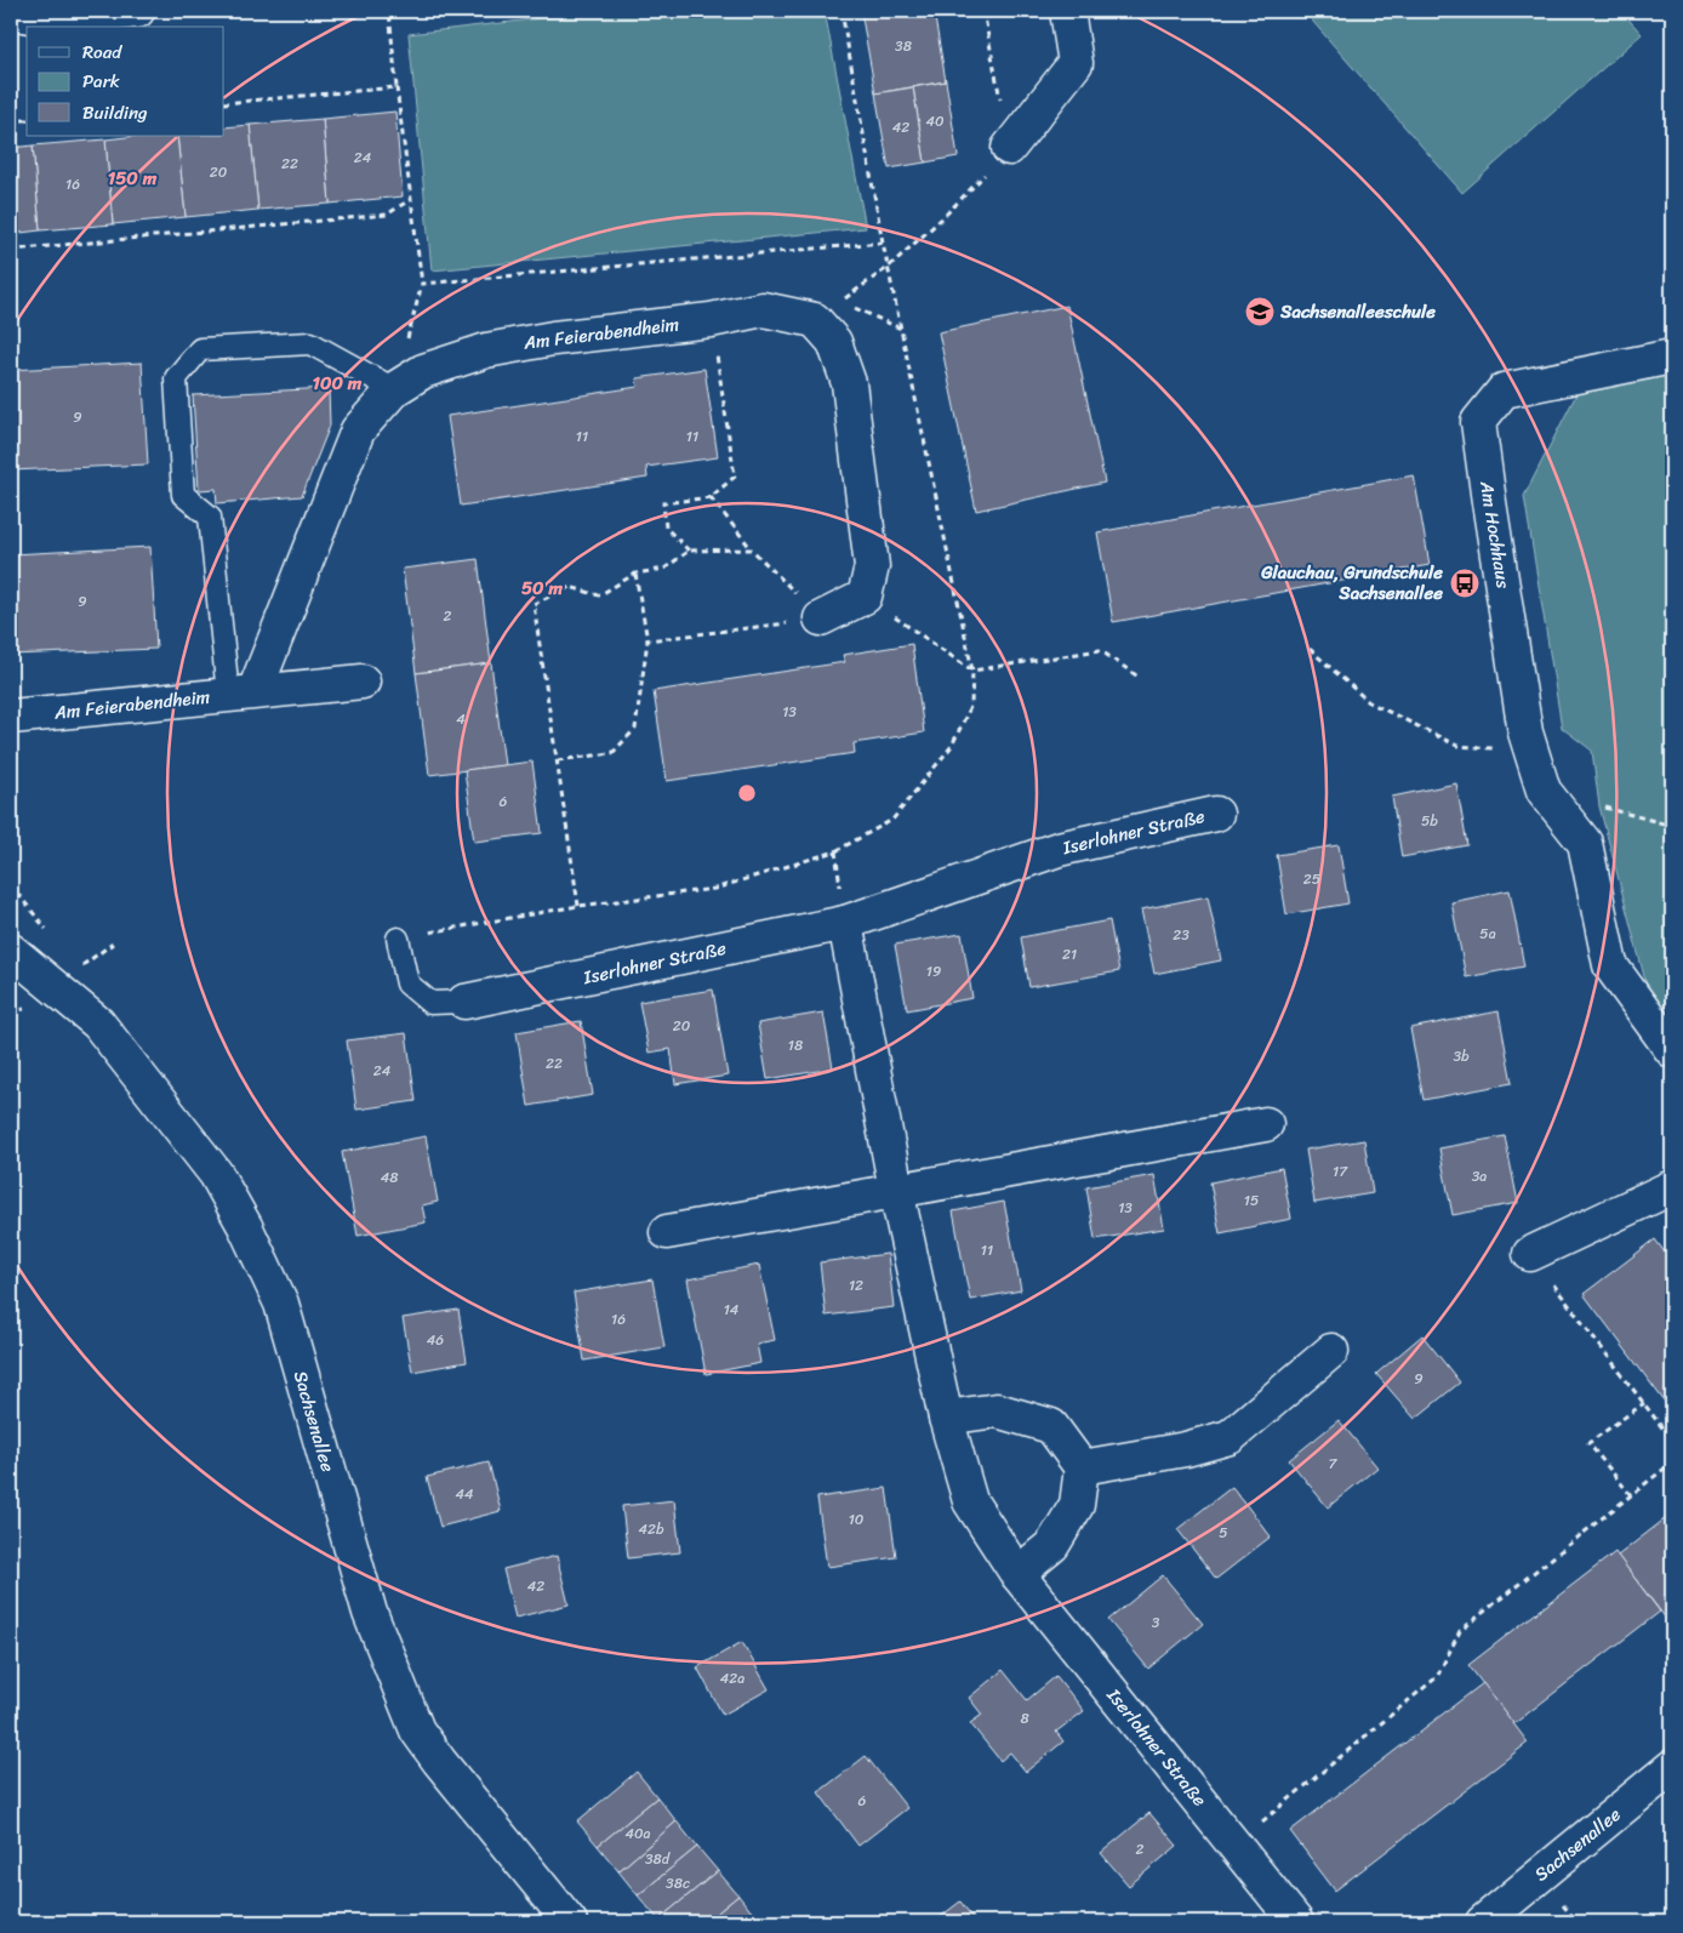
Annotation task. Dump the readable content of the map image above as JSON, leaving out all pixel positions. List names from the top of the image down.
{
  "streets": {
    "street": [
      "Am Feierabendheim",
      "Am Hochhaus",
      "Iserlohner Straße",
      "Sachsenallee"
    ]
  },
  "places": {
    "school or university": ["Sachsenalleeschule"],
    "bus stop": ["Glauchau, Grundschule Sachsenallee"]
  },
  "house_numbers": [
    "38",
    "40",
    "42",
    "24",
    "22",
    "20",
    "16",
    "9",
    "11",
    "11",
    "9",
    "2",
    "13",
    "4",
    "6",
    "5b",
    "25",
    "5a",
    "23",
    "21",
    "19",
    "20",
    "18",
    "3b",
    "22",
    "24",
    "17",
    "3a",
    "48",
    "15",
    "13",
    "11",
    "12",
    "14",
    "16",
    "46",
    "9",
    "7",
    "44",
    "10",
    "42b",
    "5",
    "42",
    "3",
    "42a",
    "8",
    "6",
    "40a",
    "2",
    "38d",
    "38c"
  ],
  "legend": ["Road", "Park", "Building"],
  "rings": ["150 m", "100 m", "50 m"]
}
